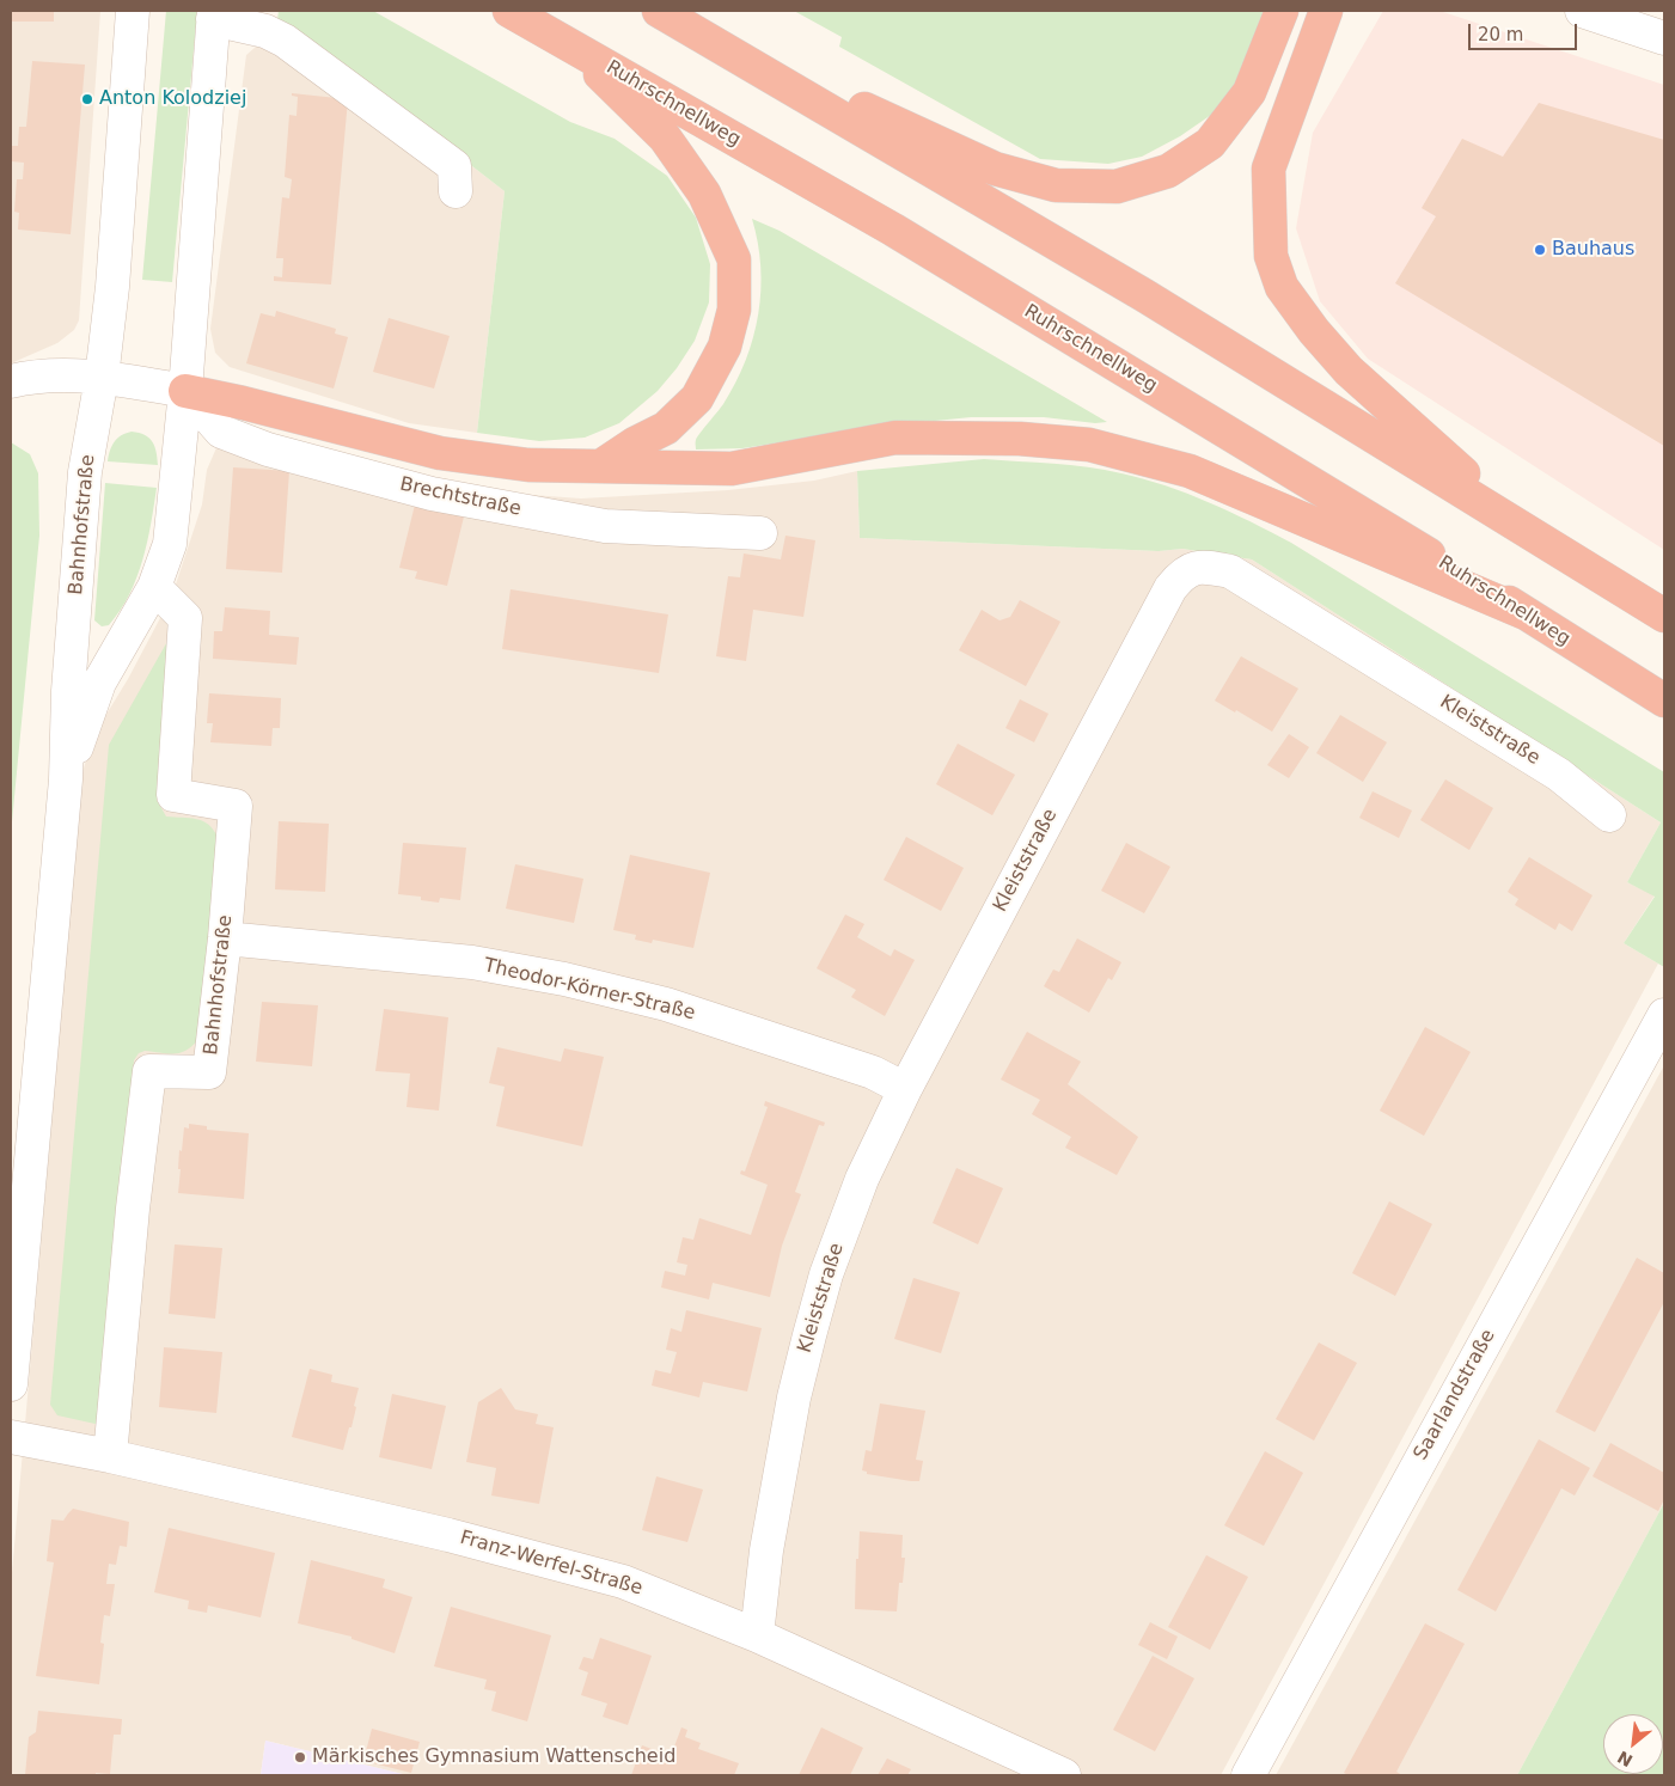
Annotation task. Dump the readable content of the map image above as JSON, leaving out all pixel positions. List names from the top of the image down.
{
  "streets": {
    "highway": ["Ruhrschnellweg"],
    "street": [
      "Brechtstraße",
      "Bahnhofstraße",
      "Kleiststraße",
      "Theodor-Körner-Straße",
      "Saarlandstraße",
      "Franz-Werfel-Straße"
    ]
  },
  "crossings": [
    ["Brechtstraße", "Bahnhofstraße"],
    ["Bahnhofstraße", "Theodor-Körner-Straße"],
    ["Bahnhofstraße", "Franz-Werfel-Straße"],
    ["Kleiststraße", "Theodor-Körner-Straße"],
    ["Kleiststraße", "Franz-Werfel-Straße"]
  ],
  "places": ["Anton Kolodziej", "Bauhaus", "Märkisches Gymnasium Wattenscheid"],
  "scale_bar": "20 m",
  "north": "bottom left"
}
